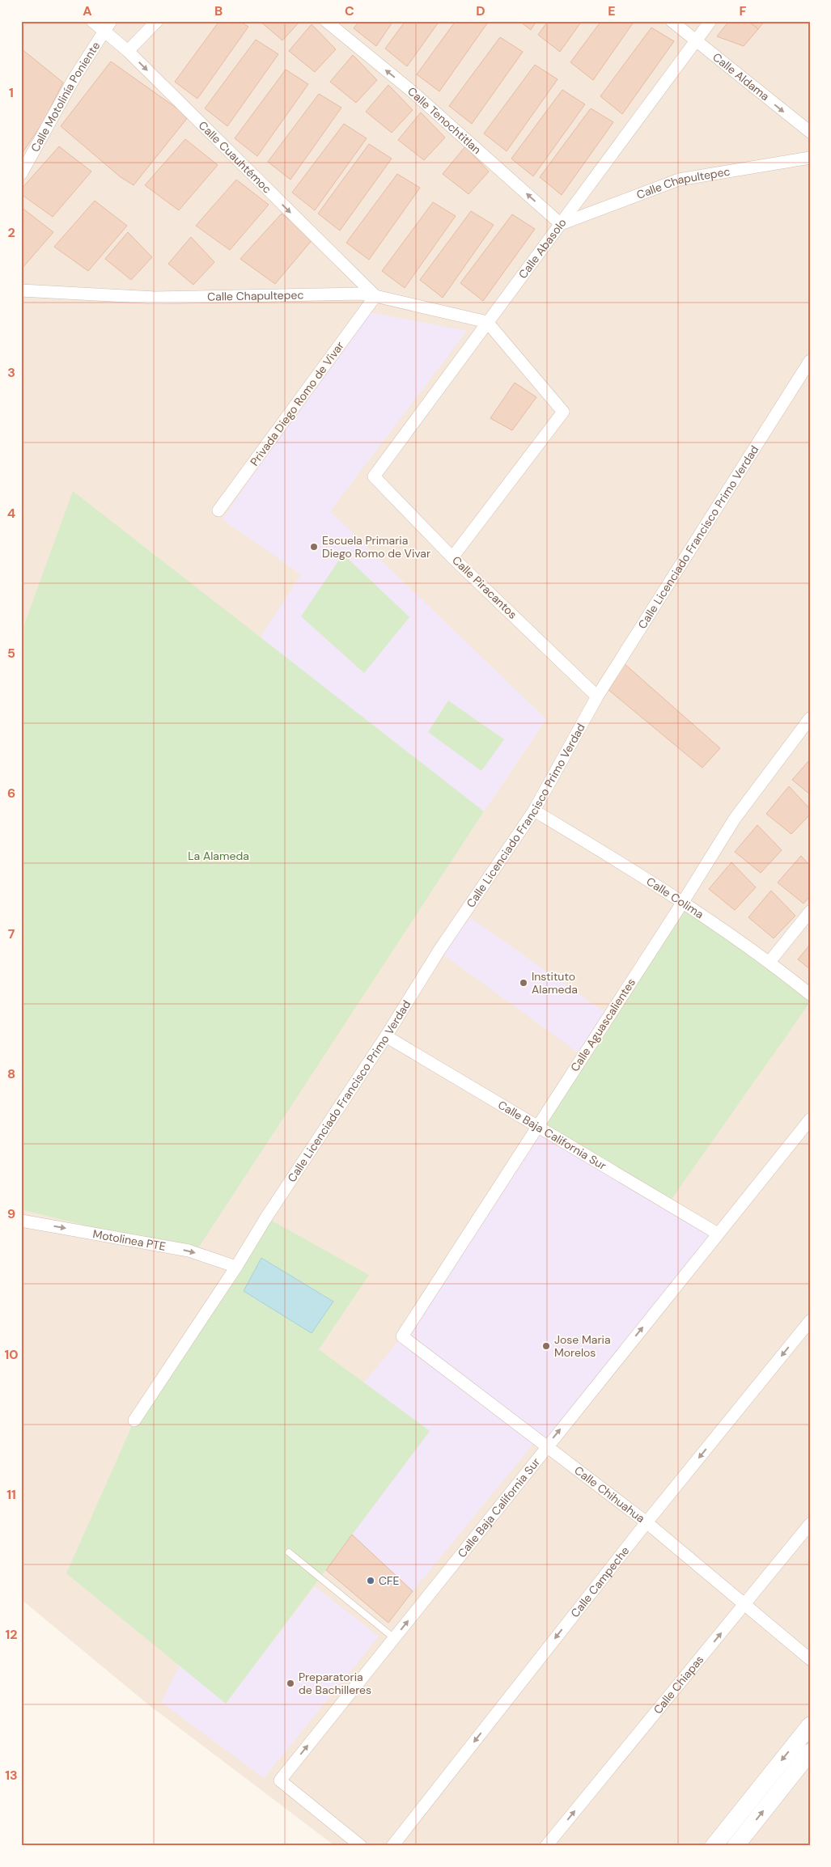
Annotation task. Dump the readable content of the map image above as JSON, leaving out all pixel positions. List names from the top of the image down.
{
  "streets": {
    "street": [
      "Calle Aldama",
      "Calle Motolinía Poniente",
      "Calle Tenochtitlan",
      "Calle Cuauhtémoc",
      "Calle Chapultepec",
      "Calle Abasolo",
      "Privada Diego Romo de Vivar",
      "Calle Licenciado Francisco Primo Verdad",
      "Calle Piracantos",
      "Calle Colima",
      "Calle Aguascalientes",
      "Calle Baja California Sur",
      "Motolinea PTE",
      "Calle Chihuahua",
      "Calle Campeche",
      "Calle Chiapas"
    ]
  },
  "crossings": [
    ["Calle Aldama", "Calle Abasolo"],
    ["Calle Motolinía Poniente", "Calle Cuauhtémoc"],
    ["Calle Tenochtitlan", "Calle Chapultepec"],
    ["Calle Tenochtitlan", "Calle Abasolo"],
    ["Calle Cuauhtémoc", "Calle Chapultepec"],
    ["Calle Cuauhtémoc", "Privada Diego Romo de Vivar"],
    ["Calle Chapultepec", "Calle Abasolo"],
    ["Calle Chapultepec", "Privada Diego Romo de Vivar"],
    ["Calle Abasolo", "Calle Piracantos"],
    ["Calle Licenciado Francisco Primo Verdad", "Calle Piracantos"],
    ["Calle Licenciado Francisco Primo Verdad", "Calle Colima"],
    ["Calle Licenciado Francisco Primo Verdad", "Calle Baja California Sur"],
    ["Calle Licenciado Francisco Primo Verdad", "Motolinea PTE"],
    ["Calle Colima", "Calle Aguascalientes"],
    ["Calle Aguascalientes", "Calle Baja California Sur"],
    ["Calle Aguascalientes", "Calle Chihuahua"],
    ["Calle Baja California Sur", "Calle Chihuahua"],
    ["Calle Chihuahua", "Calle Campeche"],
    ["Calle Chihuahua", "Calle Chiapas"]
  ],
  "one_way": [
    "Calle Aldama",
    "Calle Tenochtitlan",
    "Calle Cuauhtémoc",
    "Calle Baja California Sur",
    "Motolinea PTE",
    "Calle Campeche",
    "Calle Chiapas"
  ],
  "parks": ["La Alameda"],
  "places": [
    "Escuela Primaria Diego Romo de Vivar",
    "Instituto Alameda",
    "Jose Maria Morelos",
    "CFE",
    "Preparatoria de Bachilleres"
  ],
  "grid": {
    "columns": [
      "A",
      "B",
      "C",
      "D",
      "E",
      "F"
    ],
    "rows": [
      "1",
      "2",
      "3",
      "4",
      "5",
      "6",
      "7",
      "8",
      "9",
      "10",
      "11",
      "12",
      "13"
    ]
  }
}
